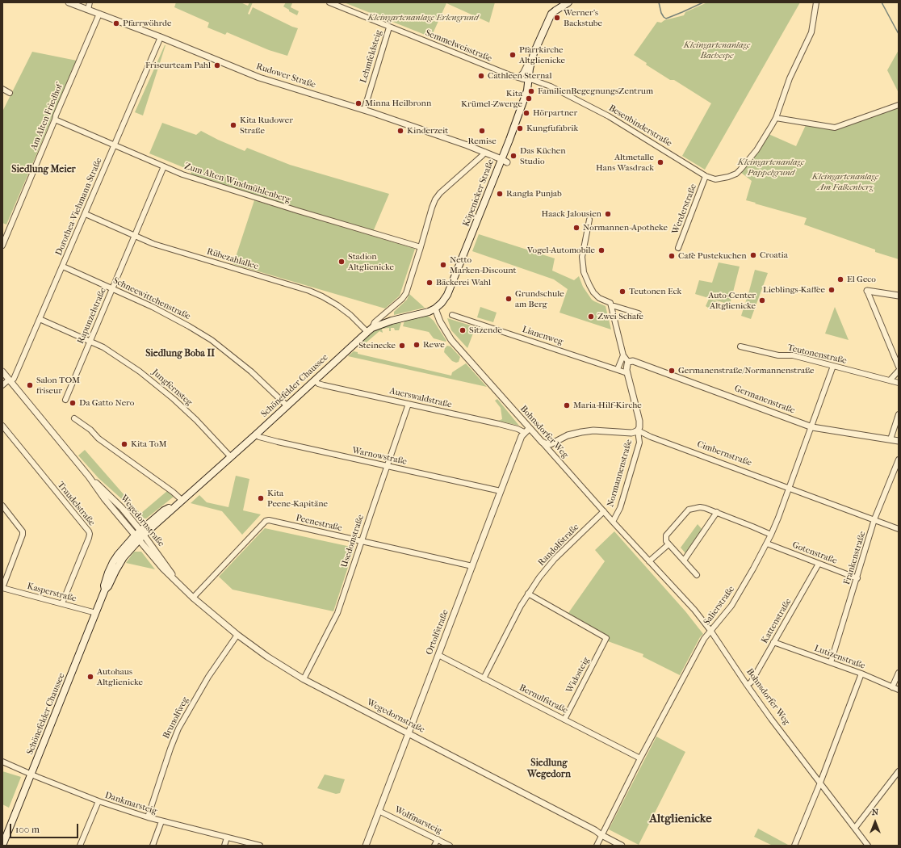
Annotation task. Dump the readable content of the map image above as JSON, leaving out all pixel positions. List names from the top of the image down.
{
  "streets": {
    "main road": ["Köpenicker Straße", "Schönefelder Chaussee"],
    "street": [
      "Semmelweisstraße",
      "Lehmfeldsteig",
      "Rudower Straße",
      "Am Alten Friedhof",
      "Besenbinderstraße",
      "Zum Alten Windmühlenberg",
      "Dorothea-Viehmann-Straße",
      "Werderstraße",
      "Rübezahlallee",
      "Schneewittchenstraße",
      "Rapunzelstraße",
      "Lianenweg",
      "Teutonenstraße",
      "Jungfernsteg",
      "Auerswaldstraße",
      "Germanenstraße",
      "Bohnsdorfer Weg",
      "Cimbernstraße",
      "Warnowstraße",
      "Normannenstraße",
      "Traudelstraße",
      "Wegedornstraße",
      "Peenestraße",
      "Usedomstraße",
      "Randolfstraße",
      "Gotenstraße",
      "Frankenstraße",
      "Kasperstraße",
      "Salierstraße",
      "Kattenstraße",
      "Ortolfstraße",
      "Lutizenstraße",
      "Widosteig",
      "Bernulfstraße",
      "Brunolfweg",
      "Dankmarsteig",
      "Wolfmarsteig"
    ]
  },
  "crossings": [
    ["Semmelweisstraße", "Lehmfeldsteig"],
    ["Semmelweisstraße", "Besenbinderstraße"],
    ["Semmelweisstraße", "Köpenicker Straße"],
    ["Lehmfeldsteig", "Rudower Straße"],
    ["Rudower Straße", "Am Alten Friedhof"],
    ["Rudower Straße", "Köpenicker Straße"],
    ["Rudower Straße", "Dorothea-Viehmann-Straße"],
    ["Am Alten Friedhof", "Zum Alten Windmühlenberg"],
    ["Besenbinderstraße", "Köpenicker Straße"],
    ["Besenbinderstraße", "Werderstraße"],
    ["Zum Alten Windmühlenberg", "Dorothea-Viehmann-Straße"],
    ["Zum Alten Windmühlenberg", "Rapunzelstraße"],
    ["Köpenicker Straße", "Schönefelder Chaussee"],
    ["Köpenicker Straße", "Bohnsdorfer Weg"],
    ["Dorothea-Viehmann-Straße", "Rübezahlallee"],
    ["Dorothea-Viehmann-Straße", "Schneewittchenstraße"],
    ["Dorothea-Viehmann-Straße", "Jungfernsteg"],
    ["Dorothea-Viehmann-Straße", "Wegedornstraße"],
    ["Rübezahlallee", "Rapunzelstraße"],
    ["Rübezahlallee", "Schönefelder Chaussee"],
    ["Schneewittchenstraße", "Rapunzelstraße"],
    ["Schneewittchenstraße", "Schönefelder Chaussee"],
    ["Rapunzelstraße", "Jungfernsteg"],
    ["Lianenweg", "Normannenstraße"],
    ["Teutonenstraße", "Salierstraße"],
    ["Schönefelder Chaussee", "Jungfernsteg"],
    ["Schönefelder Chaussee", "Auerswaldstraße"],
    ["Schönefelder Chaussee", "Bohnsdorfer Weg"],
    ["Schönefelder Chaussee", "Warnowstraße"],
    ["Schönefelder Chaussee", "Wegedornstraße"],
    ["Schönefelder Chaussee", "Kasperstraße"],
    ["Schönefelder Chaussee", "Dankmarsteig"],
    ["Auerswaldstraße", "Usedomstraße"],
    ["Auerswaldstraße", "Ortolfstraße"],
    ["Germanenstraße", "Normannenstraße"],
    ["Germanenstraße", "Salierstraße"],
    ["Bohnsdorfer Weg", "Normannenstraße"],
    ["Bohnsdorfer Weg", "Randolfstraße"],
    ["Bohnsdorfer Weg", "Salierstraße"],
    ["Bohnsdorfer Weg", "Kattenstraße"],
    ["Cimbernstraße", "Normannenstraße"],
    ["Cimbernstraße", "Frankenstraße"],
    ["Cimbernstraße", "Salierstraße"],
    ["Warnowstraße", "Usedomstraße"],
    ["Warnowstraße", "Ortolfstraße"],
    ["Traudelstraße", "Kasperstraße"],
    ["Wegedornstraße", "Peenestraße"],
    ["Wegedornstraße", "Usedomstraße"],
    ["Wegedornstraße", "Salierstraße"],
    ["Wegedornstraße", "Ortolfstraße"],
    ["Wegedornstraße", "Brunolfweg"],
    ["Peenestraße", "Usedomstraße"],
    ["Peenestraße", "Ortolfstraße"],
    ["Randolfstraße", "Widosteig"],
    ["Randolfstraße", "Bernulfstraße"],
    ["Gotenstraße", "Frankenstraße"],
    ["Gotenstraße", "Salierstraße"],
    ["Gotenstraße", "Kattenstraße"],
    ["Frankenstraße", "Lutizenstraße"],
    ["Salierstraße", "Bernulfstraße"],
    ["Kattenstraße", "Lutizenstraße"],
    ["Ortolfstraße", "Bernulfstraße"],
    ["Ortolfstraße", "Wolfmarsteig"],
    ["Widosteig", "Bernulfstraße"],
    ["Brunolfweg", "Dankmarsteig"]
  ],
  "districts": [
    "Siedlung Meier",
    "Siedlung Boba II",
    "Siedlung Wegedorn",
    "Altglienicke"
  ],
  "parks": [
    "Kleingartenanlage Erlengrund",
    "Kleingartenanlage Bachespe",
    "Kleingartenanlage Pappelgrund",
    "Kleingartenanlage Am Falkenberg"
  ],
  "places": [
    "Werner's Backstube",
    "Pfarrwöhrde",
    "Pfarrkirche Altglienicke",
    "Friseurteam Pahl",
    "Cathleen Sternal",
    "FamilienBegegnungsZentrum",
    "Kita Krümel-Zwerge",
    "Minna Heilbronn",
    "Hörpartner",
    "Kita Rudower Straße",
    "Kungfufabrik",
    "Kinderzeit",
    "Remise",
    "Das Küchen Studio",
    "Altmetalle Hans Wasdrack",
    "Rangla Punjab",
    "Haack Jalousien",
    "Normannen-Apotheke",
    "Vogel-Automobile",
    "Croatia",
    "Cafè Pustekuchen",
    "Stadion Altglienicke",
    "Netto Marken-Discount",
    "El Geco",
    "Bäckerei Wahl",
    "Lieblings-Kaffee",
    "Teutonen Eck",
    "Grundschule am Berg",
    "Auto-Center Altglienicke",
    "Zwei Schafe",
    "Sitzende",
    "Rewe",
    "Steinecke",
    "Germanenstraße/Normannenstraße",
    "Salon TOM friseur",
    "Da Gatto Nero",
    "Maria-Hilf-Kirche",
    "Kita ToM",
    "Kita Peene-Kapitäne",
    "Autohaus Altglienicke"
  ],
  "scale_bar": "100 m",
  "north": "top"
}
